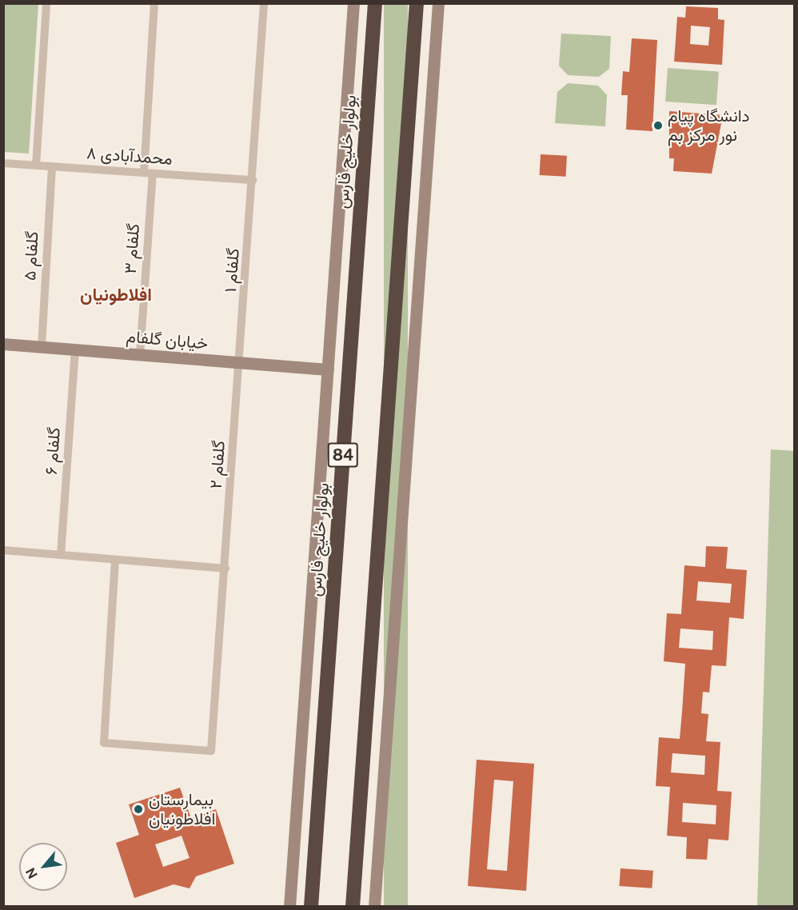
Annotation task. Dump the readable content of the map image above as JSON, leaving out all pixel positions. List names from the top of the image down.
{
  "streets": {
    "highway": ["بولوار خلیج فارس", "84"],
    "street": [
      "محمدآبادی ۸",
      "گلفام ۳",
      "گلفام ۵",
      "گلفام ۱",
      "خیابان گلفام",
      "گلفام ۶",
      "گلفام ۲"
    ]
  },
  "crossings": [
    ["محمدآبادی ۸", "گلفام ۳"],
    ["محمدآبادی ۸", "گلفام ۵"],
    ["محمدآبادی ۸", "گلفام ۱"],
    ["گلفام ۳", "خیابان گلفام"],
    ["گلفام ۵", "خیابان گلفام"],
    ["گلفام ۱", "خیابان گلفام"],
    ["گلفام ۱", "گلفام ۲"],
    ["خیابان گلفام", "گلفام ۶"],
    ["خیابان گلفام", "گلفام ۲"]
  ],
  "districts": ["افلاطونیان"],
  "places": ["دانشگاه پیام نور مرکز بم", "بیمارستان افلاطونیان"],
  "north": "bottom left"
}
